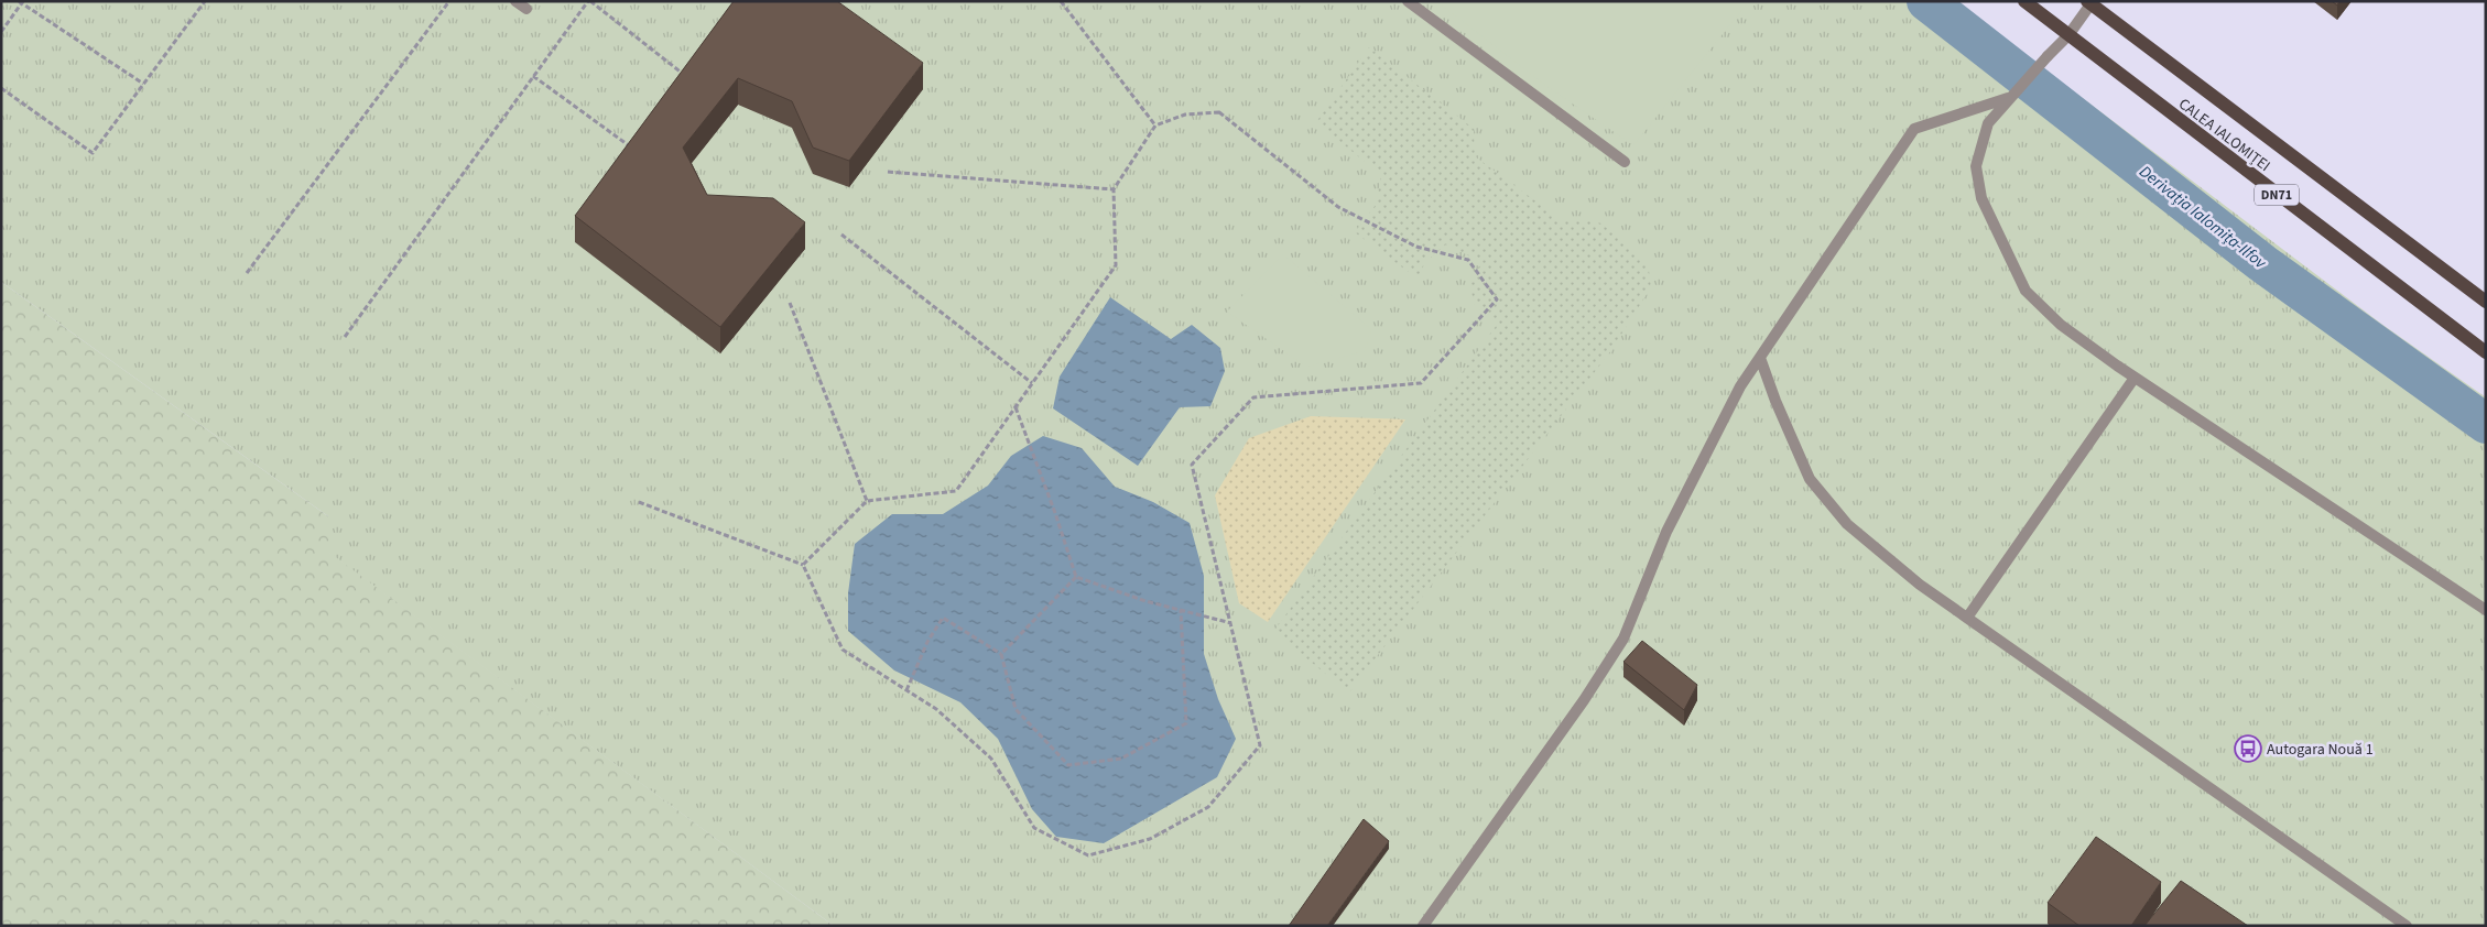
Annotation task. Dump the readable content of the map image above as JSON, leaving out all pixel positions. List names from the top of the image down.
{
  "streets": {
    "main road": ["CALEA IALOMIȚEI", "DN71"]
  },
  "water": ["Derivația Ialomița-Ilfov"],
  "places": {
    "bus stop": ["Autogara Nouă 1"]
  }
}
